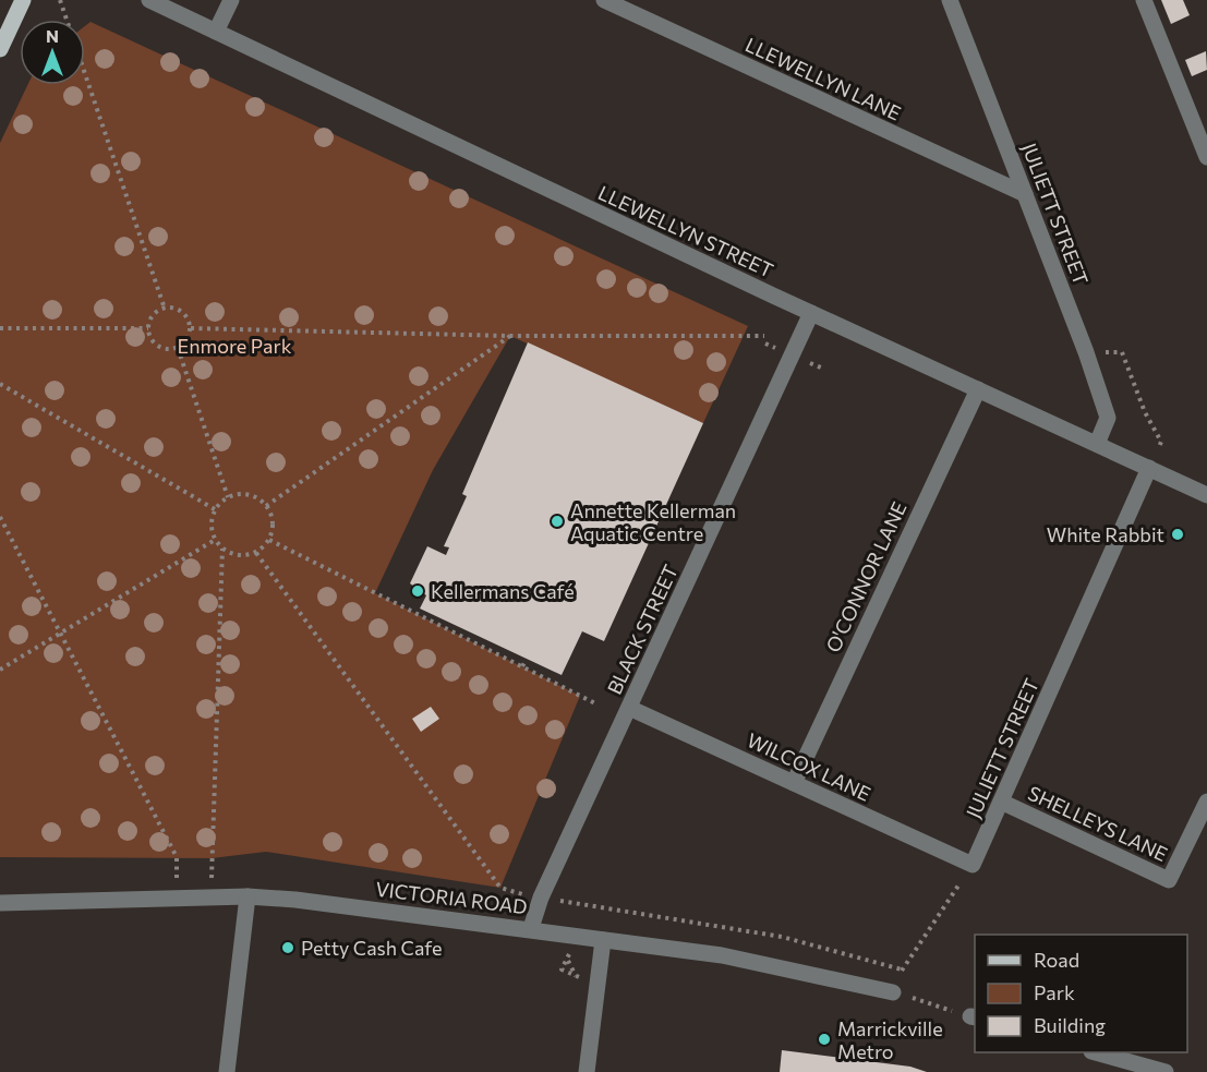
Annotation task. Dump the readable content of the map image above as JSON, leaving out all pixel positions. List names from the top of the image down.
{
  "streets": {
    "street": [
      "LLEWELLYN LANE",
      "JULIETT STREET",
      "LLEWELLYN STREET",
      "O'CONNOR LANE",
      "BLACK STREET",
      "WILCOX LANE",
      "SHELLEYS LANE",
      "VICTORIA ROAD"
    ]
  },
  "crossings": [
    ["LLEWELLYN LANE", "JULIETT STREET"],
    ["JULIETT STREET", "LLEWELLYN STREET"],
    ["JULIETT STREET", "WILCOX LANE"],
    ["JULIETT STREET", "SHELLEYS LANE"],
    ["LLEWELLYN STREET", "O'CONNOR LANE"],
    ["LLEWELLYN STREET", "BLACK STREET"],
    ["O'CONNOR LANE", "WILCOX LANE"],
    ["BLACK STREET", "WILCOX LANE"],
    ["BLACK STREET", "VICTORIA ROAD"]
  ],
  "parks": ["Enmore Park"],
  "places": [
    "Annette Kellerman Aquatic Centre",
    "White Rabbit",
    "Kellermans Café",
    "Petty Cash Cafe",
    "Marrickville Metro"
  ],
  "legend": ["Road", "Park", "Building"],
  "north": "top"
}
